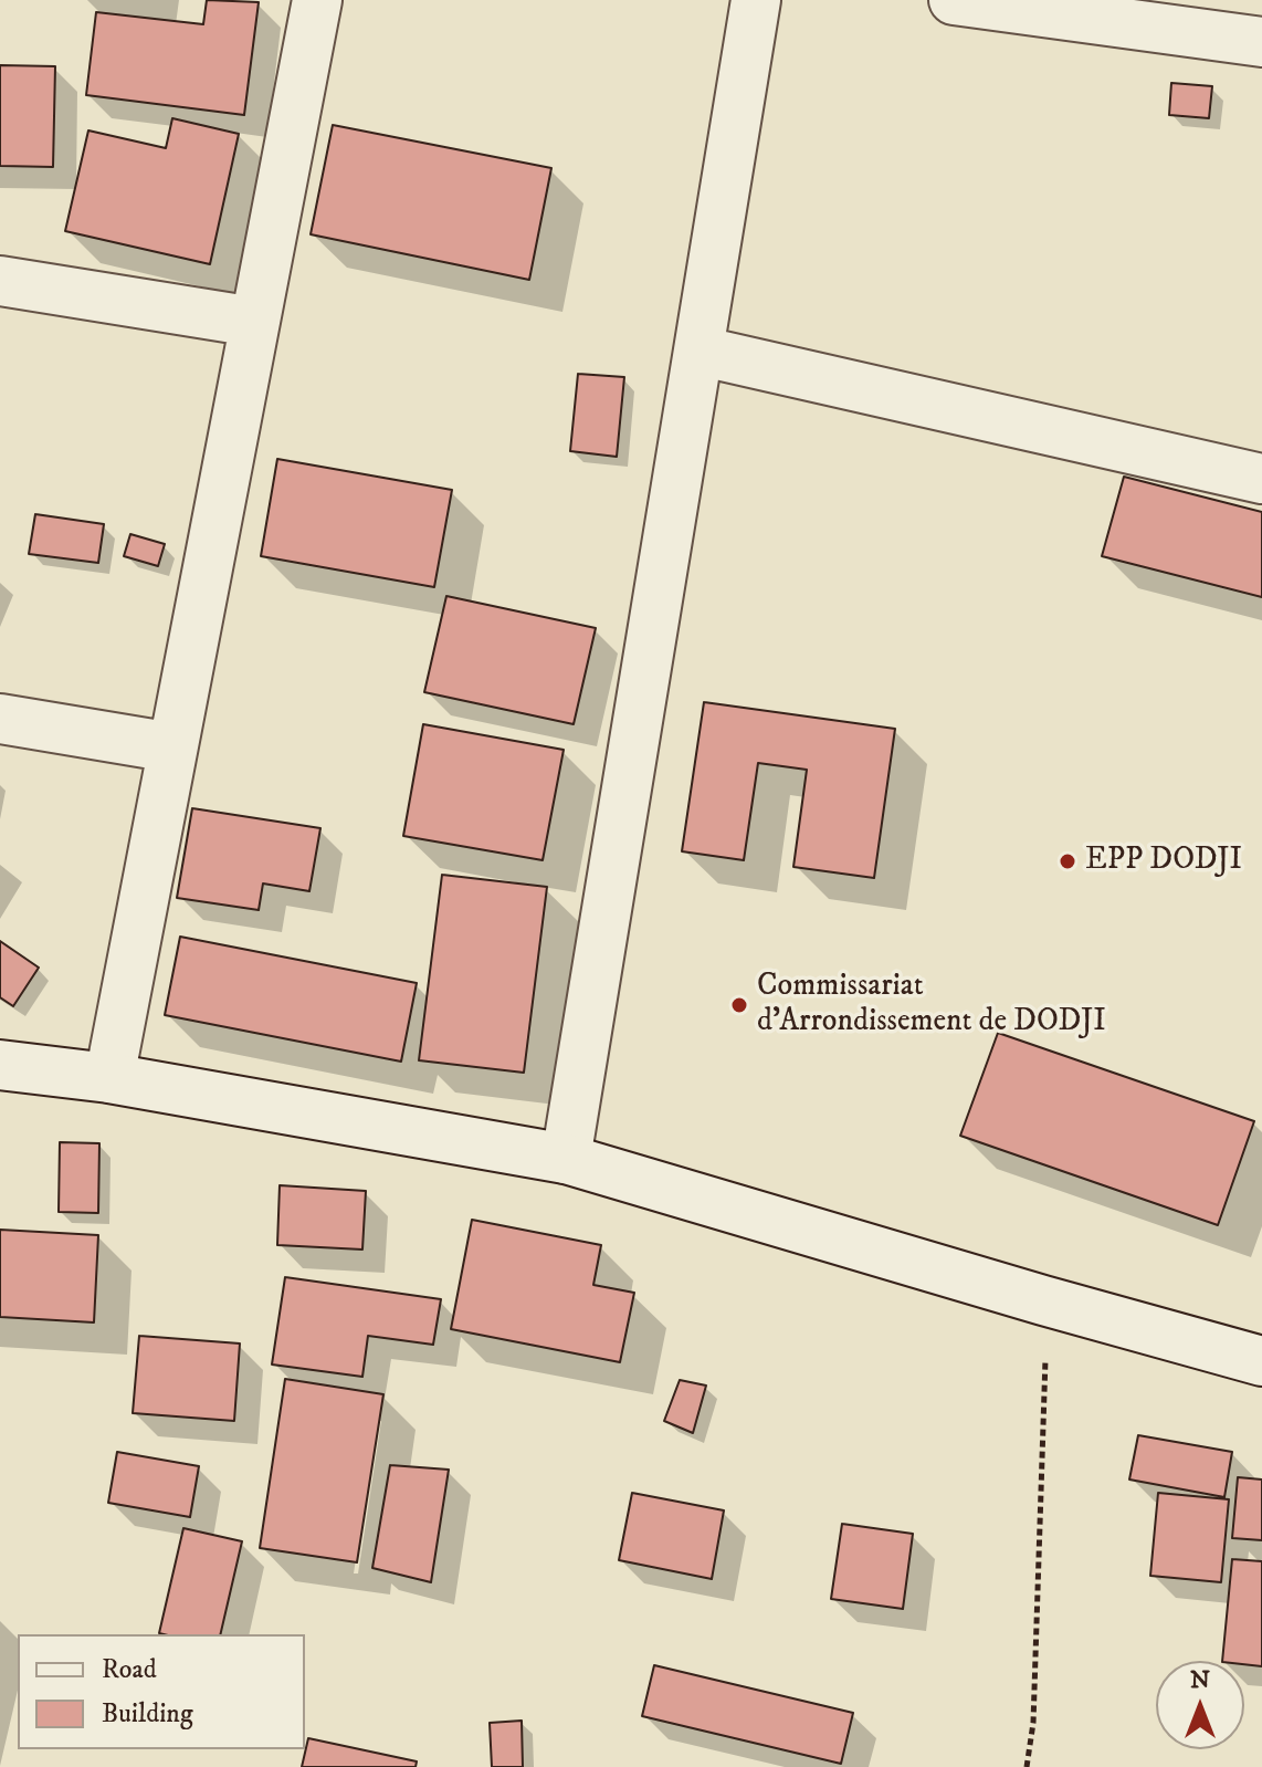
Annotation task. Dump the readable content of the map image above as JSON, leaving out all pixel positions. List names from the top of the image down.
{
  "places": ["EPP DODJI", "Commissariat d'Arrondissement de DODJI"],
  "legend": ["Road", "Building"],
  "north": "top"
}
